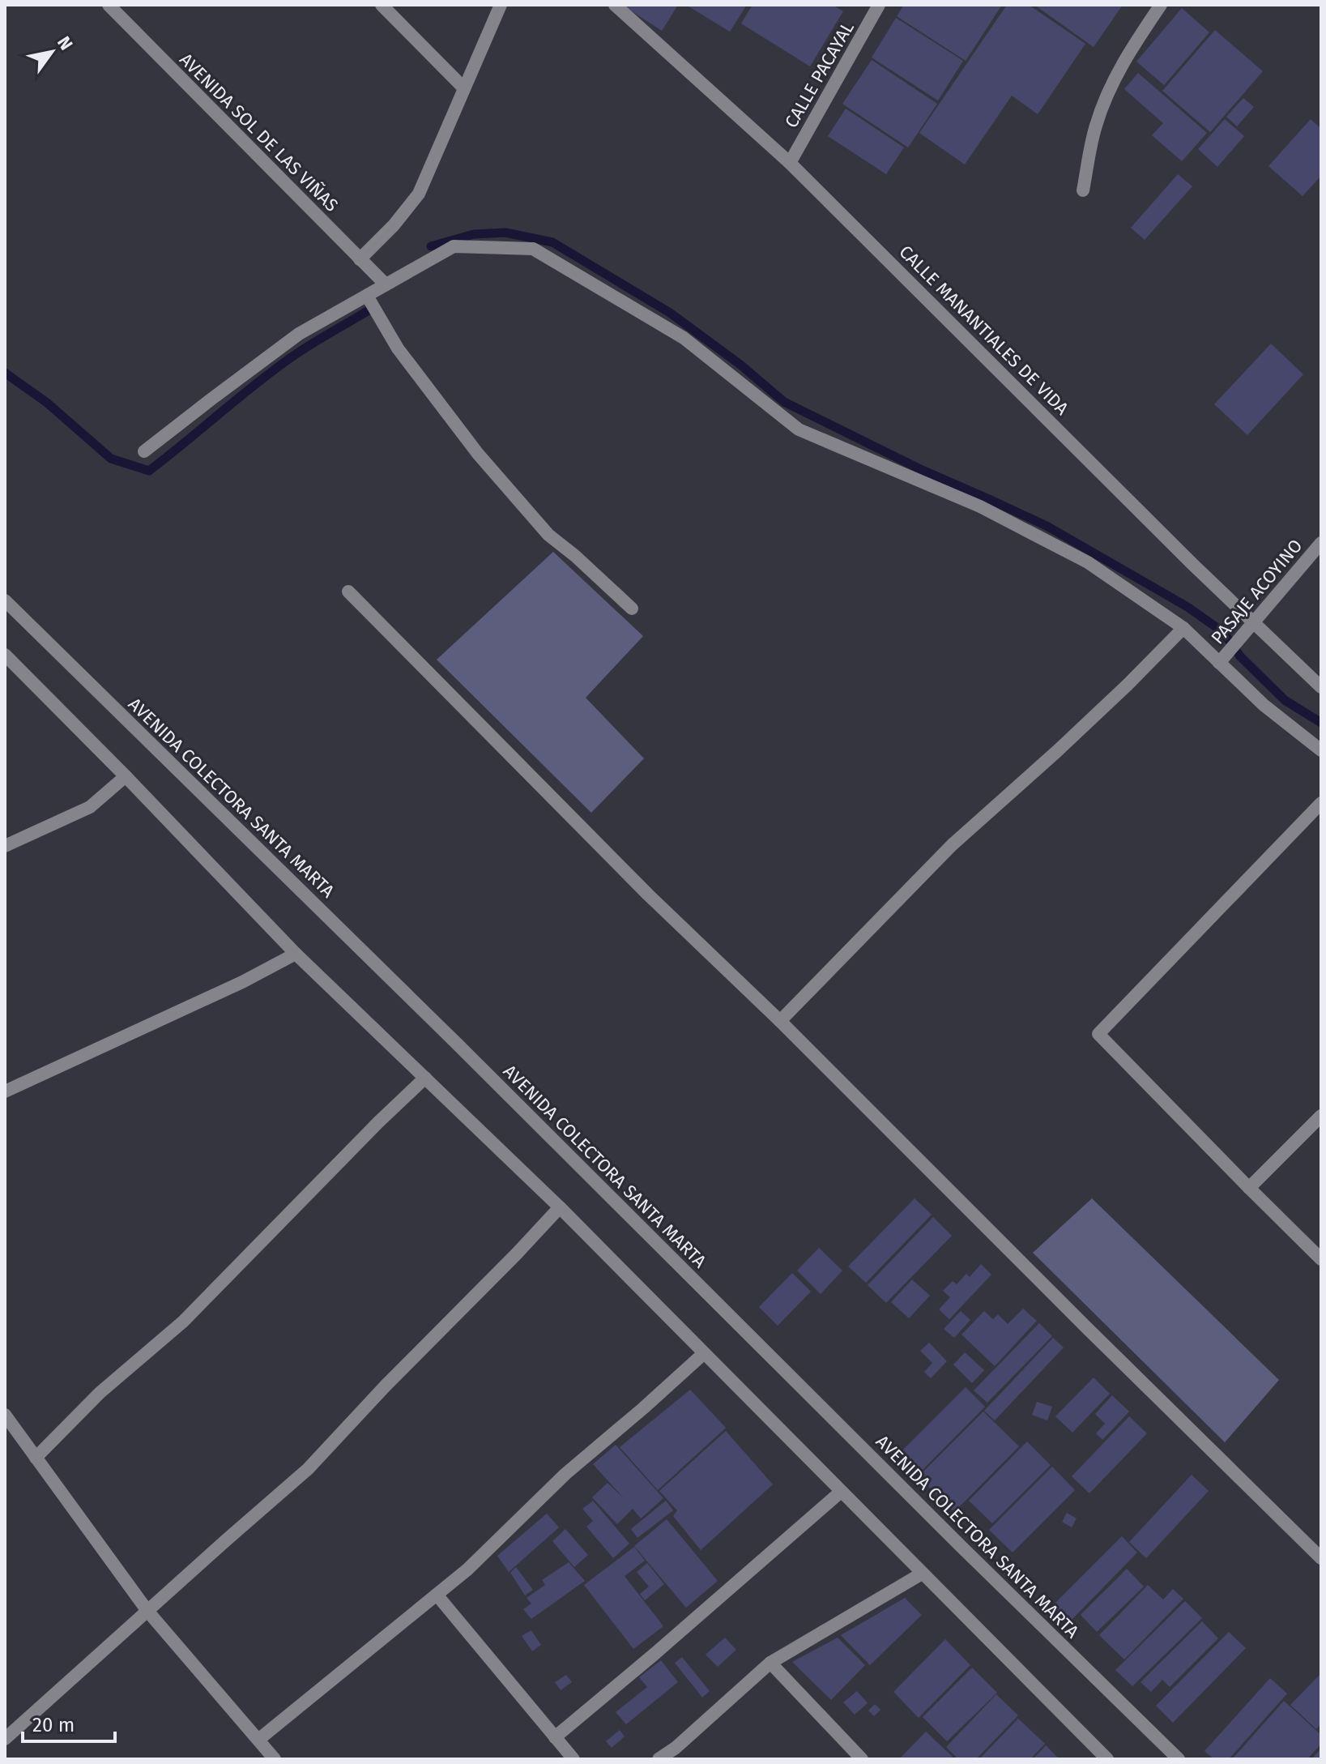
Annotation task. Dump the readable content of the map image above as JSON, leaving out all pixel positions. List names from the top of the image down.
{
  "streets": {
    "street": [
      "CALLE PACAYAL",
      "AVENIDA SOL DE LAS VIÑAS",
      "CALLE MANANTIALES DE VIDA",
      "PASAJE ACOYINO",
      "AVENIDA COLECTORA SANTA MARTA"
    ]
  },
  "crossings": [
    ["CALLE PACAYAL", "CALLE MANANTIALES DE VIDA"],
    ["CALLE MANANTIALES DE VIDA", "PASAJE ACOYINO"]
  ],
  "scale_bar": "20 m",
  "north": "top right"
}
